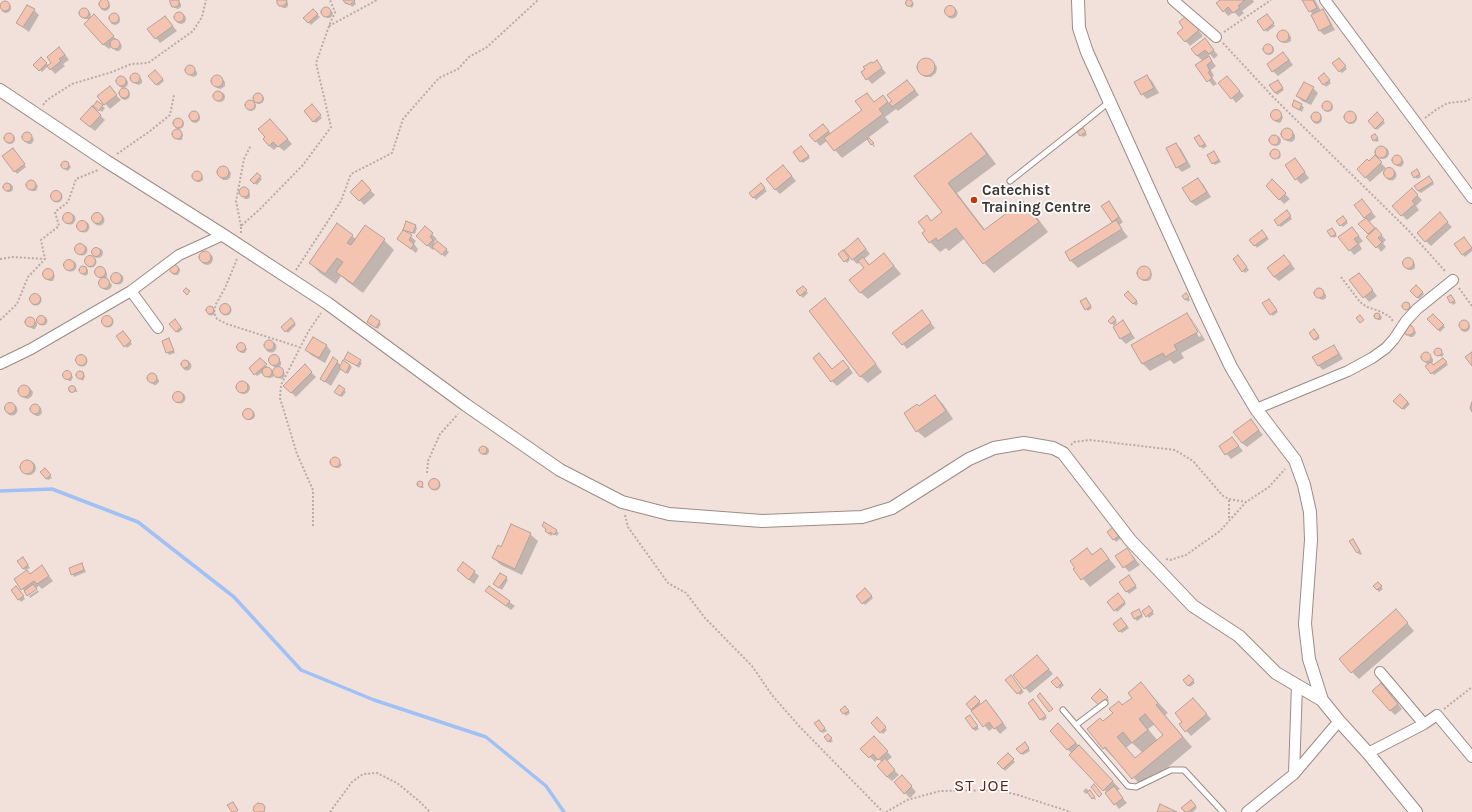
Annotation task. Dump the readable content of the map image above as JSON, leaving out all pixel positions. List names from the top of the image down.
{
  "districts": ["ST JOE"],
  "places": ["Catechist Training Centre"]
}
